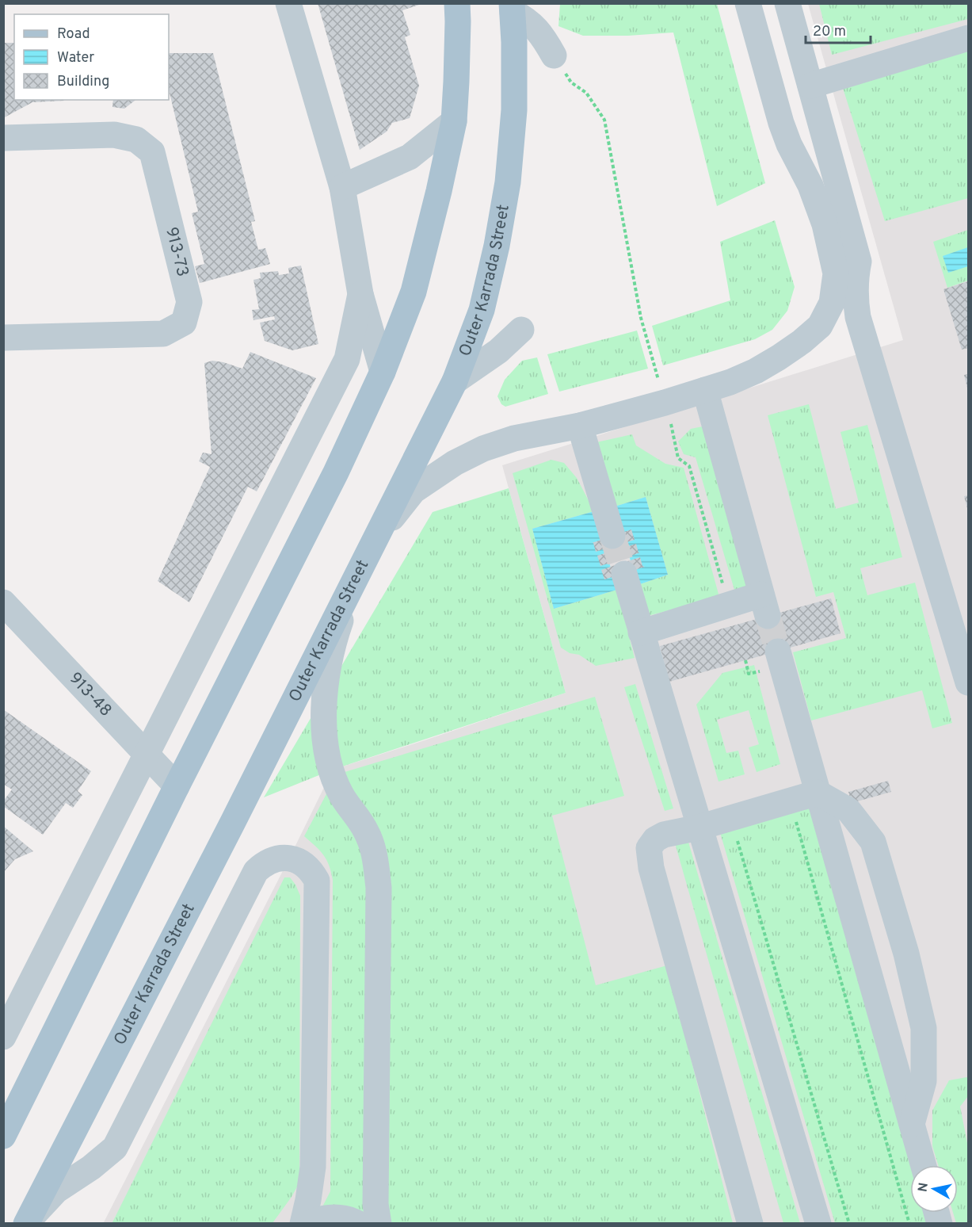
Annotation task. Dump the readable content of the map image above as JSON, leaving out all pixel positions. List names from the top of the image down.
{
  "streets": {
    "main road": ["Outer Karrada Street"],
    "street": ["913-73", "913-48"]
  },
  "legend": ["Road", "Water", "Building"],
  "scale_bar": "20 m",
  "north": "left"
}
